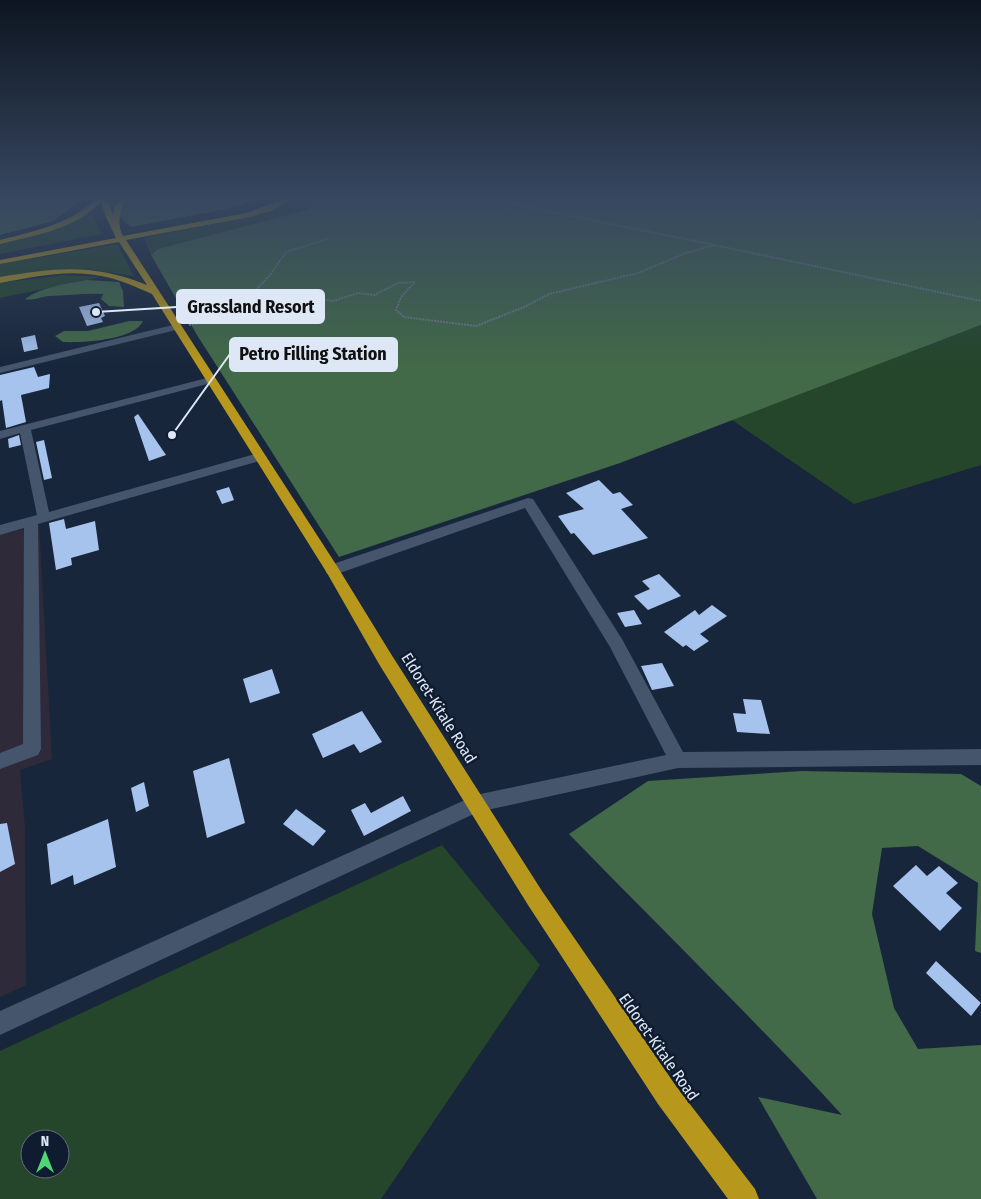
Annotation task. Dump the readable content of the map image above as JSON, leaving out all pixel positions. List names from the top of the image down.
{
  "streets": {
    "highway": ["Eldoret-Kitale Road"]
  },
  "places": ["Grassland Resort", "Petro Filling Station"],
  "north": "top"
}
